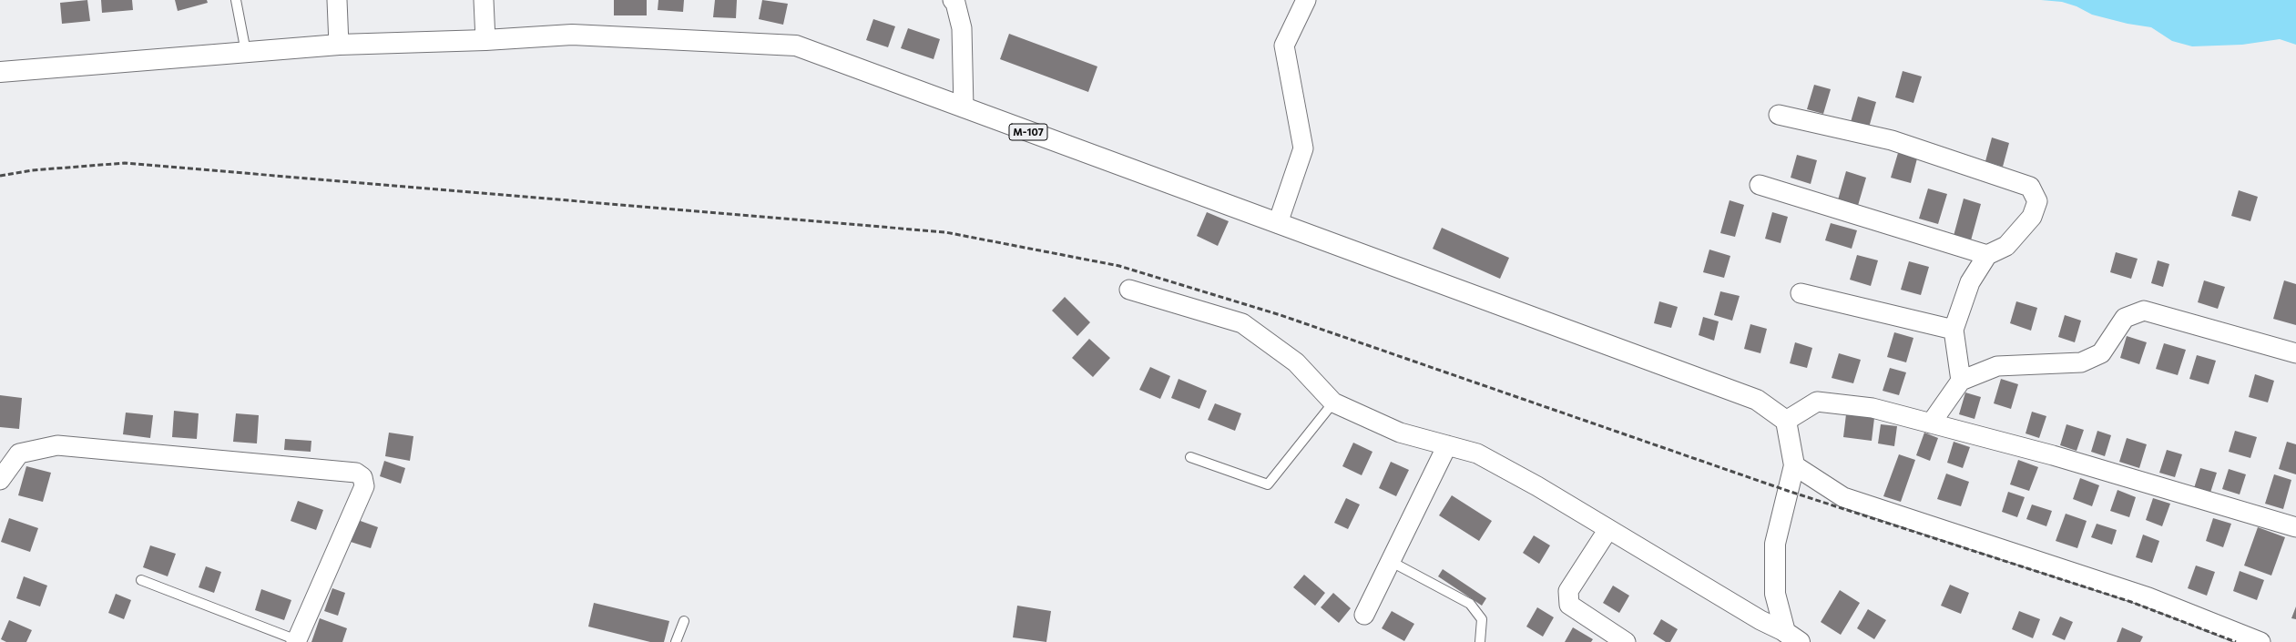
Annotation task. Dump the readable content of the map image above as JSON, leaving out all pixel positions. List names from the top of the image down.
{
  "streets": {
    "main road": ["М-107"]
  }
}
